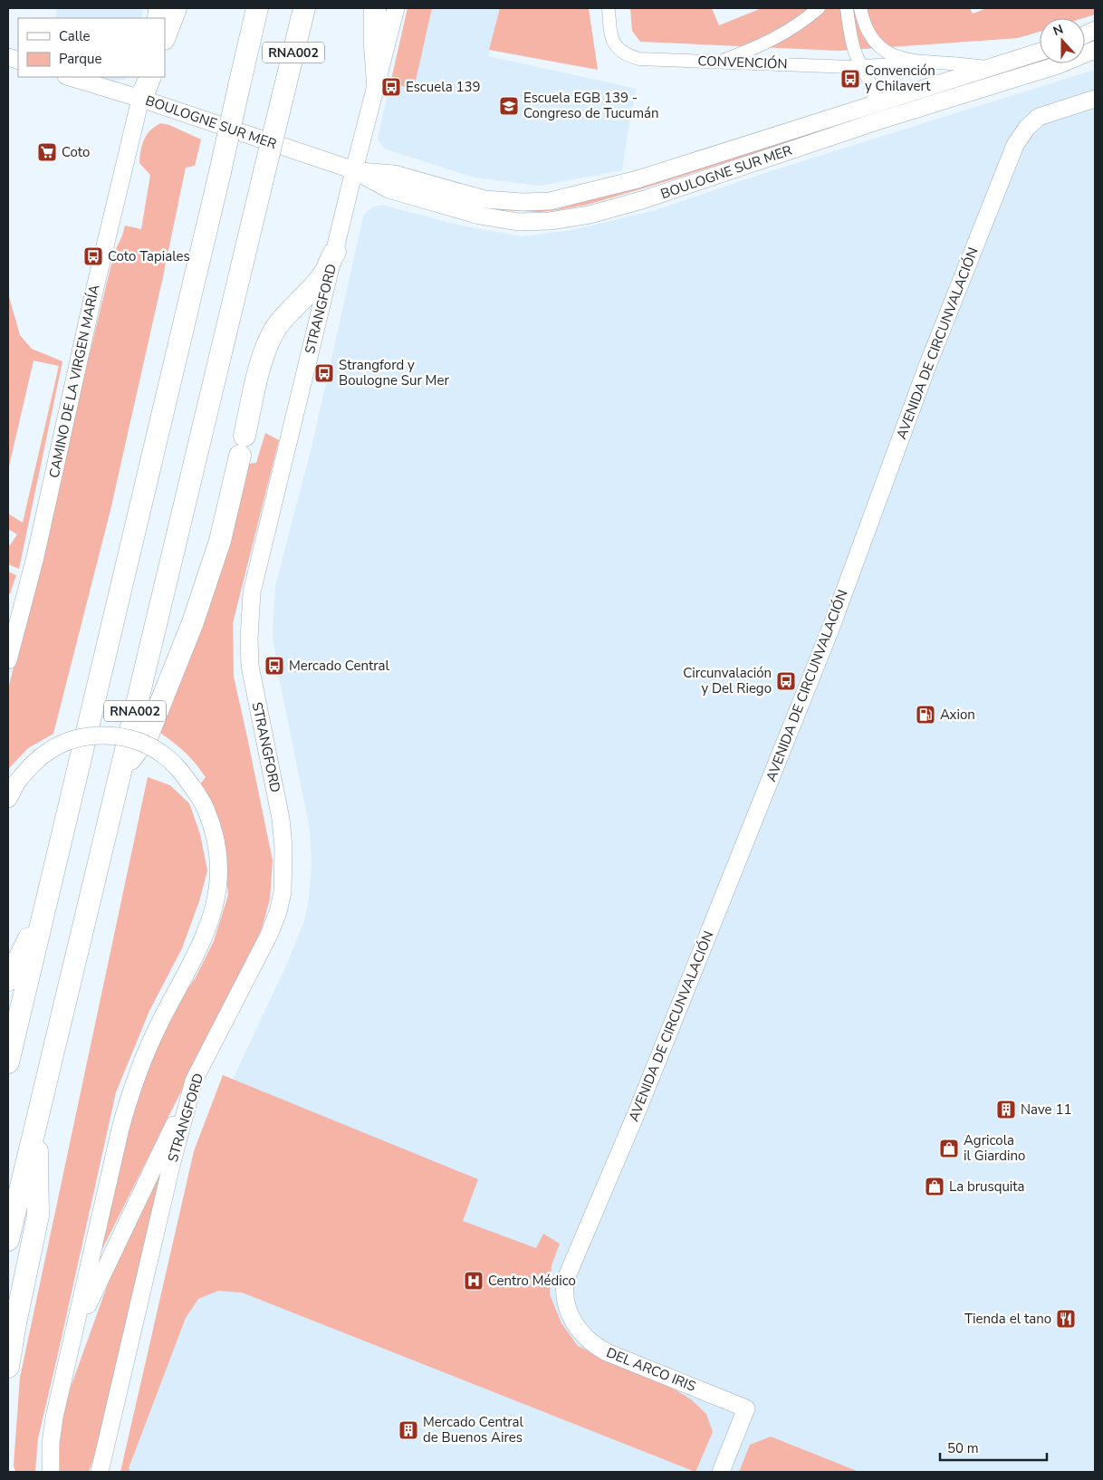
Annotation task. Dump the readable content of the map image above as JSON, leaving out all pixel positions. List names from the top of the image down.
{
  "streets": {
    "highway": ["RNA002"],
    "street": [
      "CONVENCIÓN",
      "BOULOGNE SUR MER",
      "STRANGFORD",
      "AVENIDA DE CIRCUNVALACIÓN",
      "CAMINO DE LA VIRGEN MARÍA",
      "DEL ARCO IRIS"
    ]
  },
  "crossings": [
    ["BOULOGNE SUR MER", "STRANGFORD"],
    ["BOULOGNE SUR MER", "CAMINO DE LA VIRGEN MARÍA"],
    ["AVENIDA DE CIRCUNVALACIÓN", "DEL ARCO IRIS"]
  ],
  "places": {
    "bus stop": [
      "Convención y Chilavert",
      "Escuela 139",
      "Coto Tapiales",
      "Strangford y Boulogne Sur Mer",
      "Mercado Central",
      "Circunvalación y Del Riego"
    ],
    "school or university": ["Escuela EGB 139 - Congreso de Tucumán"],
    "supermarket": ["Coto"],
    "fuel station": ["Axion"],
    "building": ["Nave 11", "Mercado Central de Buenos Aires"],
    "shop": ["Agricola il Giardino", "La brusquita"],
    "hospital": ["Centro Médico"],
    "restaurant": ["Tienda el tano"]
  },
  "legend": ["Calle", "Parque"],
  "scale_bar": "50 m",
  "north": "top"
}
